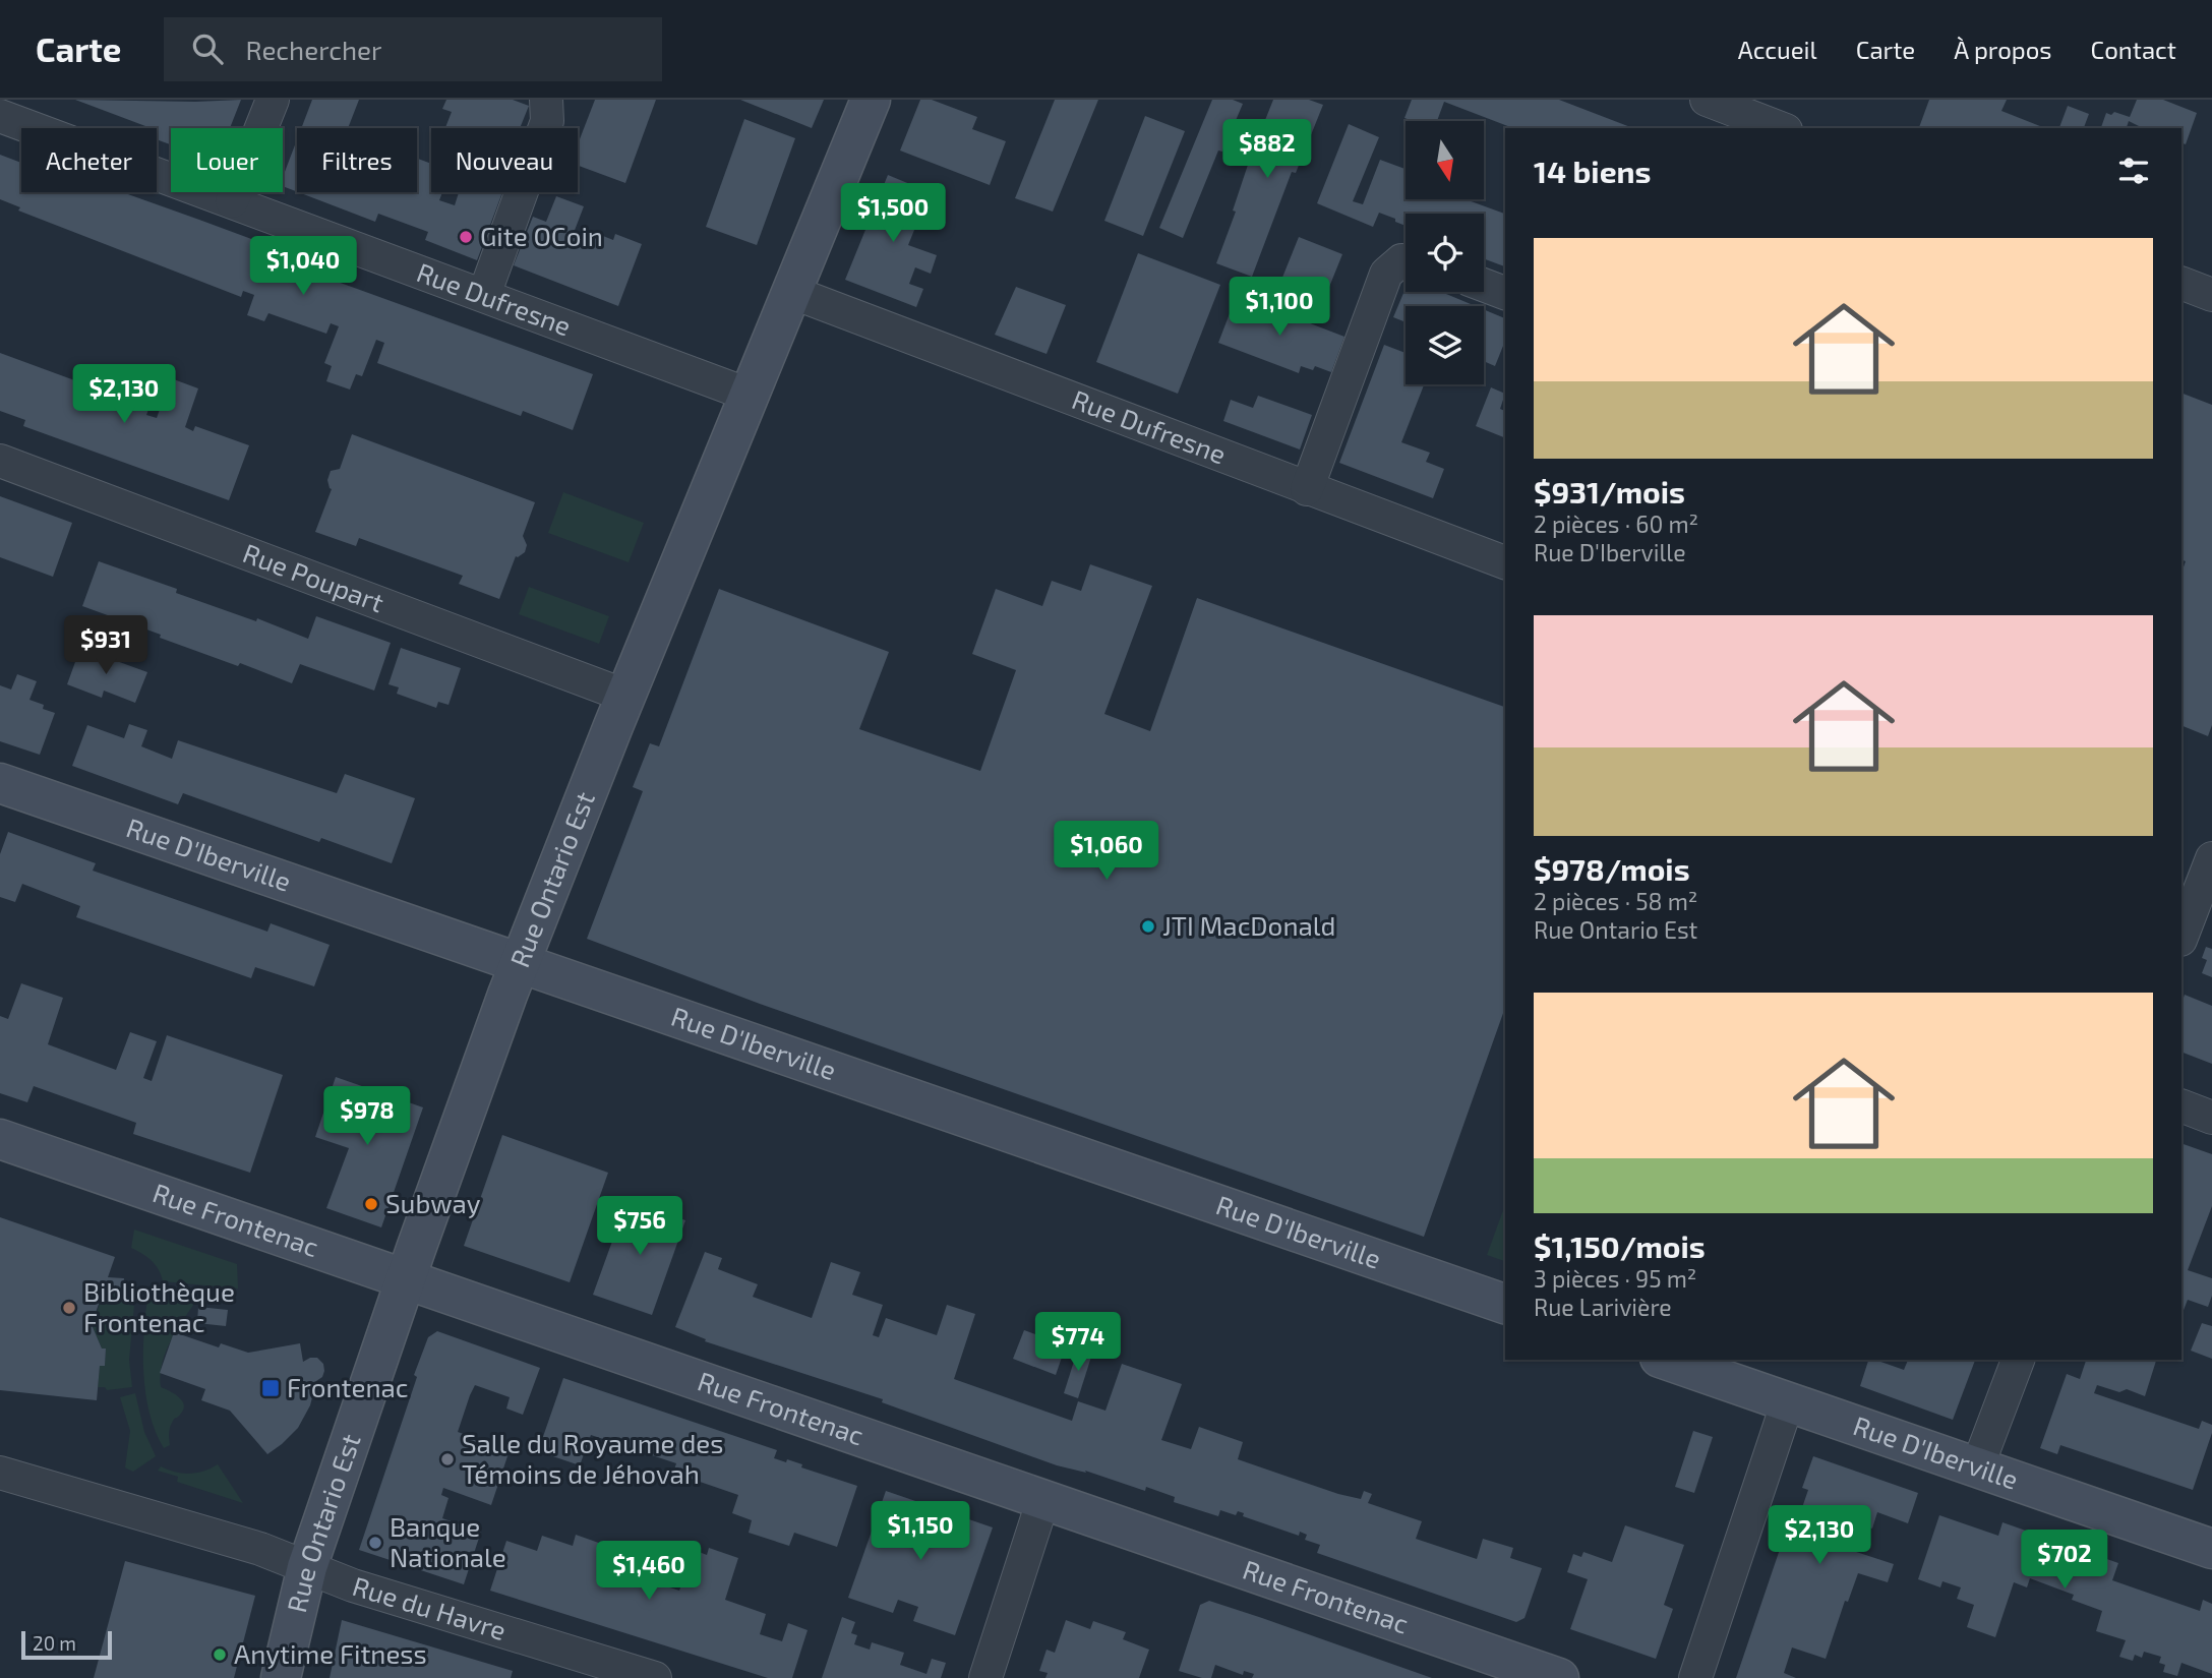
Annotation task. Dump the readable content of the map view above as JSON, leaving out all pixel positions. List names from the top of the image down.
{
  "streets": {
    "main road": ["Rue D'Iberville", "Rue Ontario Est", "Rue Frontenac"],
    "street": ["Rue Dufresne", "Rue Poupart", "Rue du Havre"]
  },
  "crossings": [
    ["Rue Dufresne", "Rue Ontario Est"],
    ["Rue Poupart", "Rue Ontario Est"],
    ["Rue D'Iberville", "Rue Ontario Est"],
    ["Rue Ontario Est", "Rue Frontenac"],
    ["Rue Ontario Est", "Rue du Havre"]
  ],
  "places": {
    "other": [
      "Gite OCoin",
      "JTI MacDonald",
      "Subway",
      "Bibliothèque Frontenac",
      "Salle du Royaume des Témoins de Jéhovah",
      "Banque Nationale",
      "Anytime Fitness"
    ],
    "transit": ["Frontenac"]
  },
  "scale_bar": "20 m",
  "north": "bottom",
  "page": {
    "header": "Carte",
    "search": "Rechercher",
    "nav": [
      "Accueil",
      "Carte",
      "À propos",
      "Contact"
    ],
    "price": [
      "$882",
      "$1,500",
      "$1,040",
      "$1,100",
      "$2,130",
      "$931",
      "$1,060",
      "$978",
      "$756",
      "$774",
      "$1,150",
      "$2,130",
      "$702",
      "$1,460"
    ],
    "chip": [
      "Acheter",
      "Louer",
      "Filtres",
      "Nouveau"
    ],
    "heading": "14 biens",
    "list": [
      {
        "name": "$931/mois",
        "note": "2 pièces · 60 m² · Rue D'Iberville"
      },
      {
        "name": "$978/mois",
        "note": "2 pièces · 58 m² · Rue Ontario Est"
      },
      {
        "name": "$1,150/mois",
        "note": "3 pièces · 95 m² · Rue Larivière"
      }
    ],
    "scale": "20 m"
  }
}
